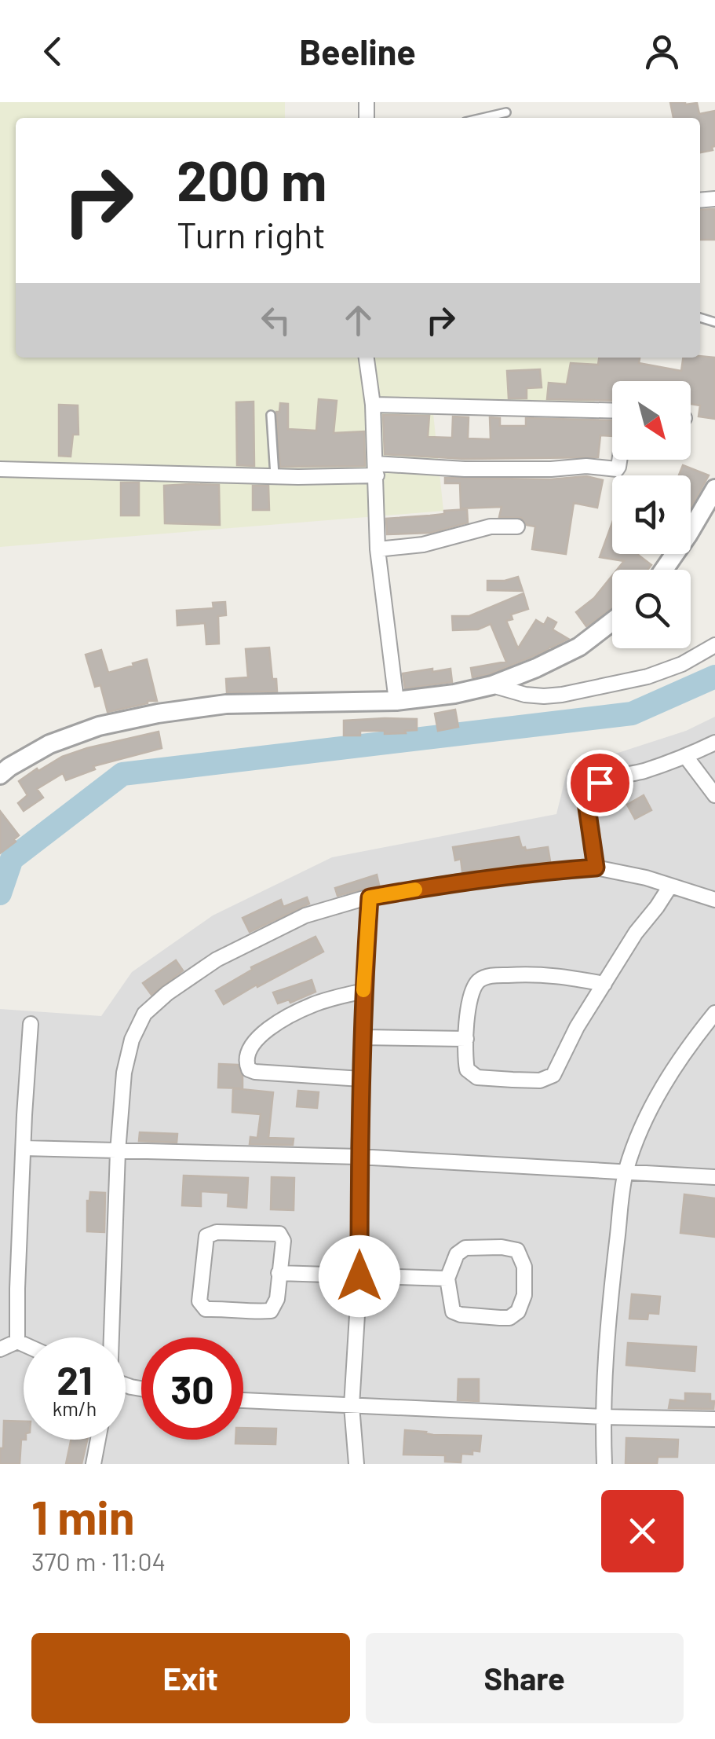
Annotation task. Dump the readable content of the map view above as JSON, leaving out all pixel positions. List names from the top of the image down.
{
  "north": "bottom right",
  "page": {
    "header": "Beeline",
    "turn": ["200 m", "Turn right"],
    "speed": "21 km/h",
    "limit": "30",
    "heading": ["1 min", "370 m · 11:04"],
    "buttons": ["Exit", "Share"]
  }
}
